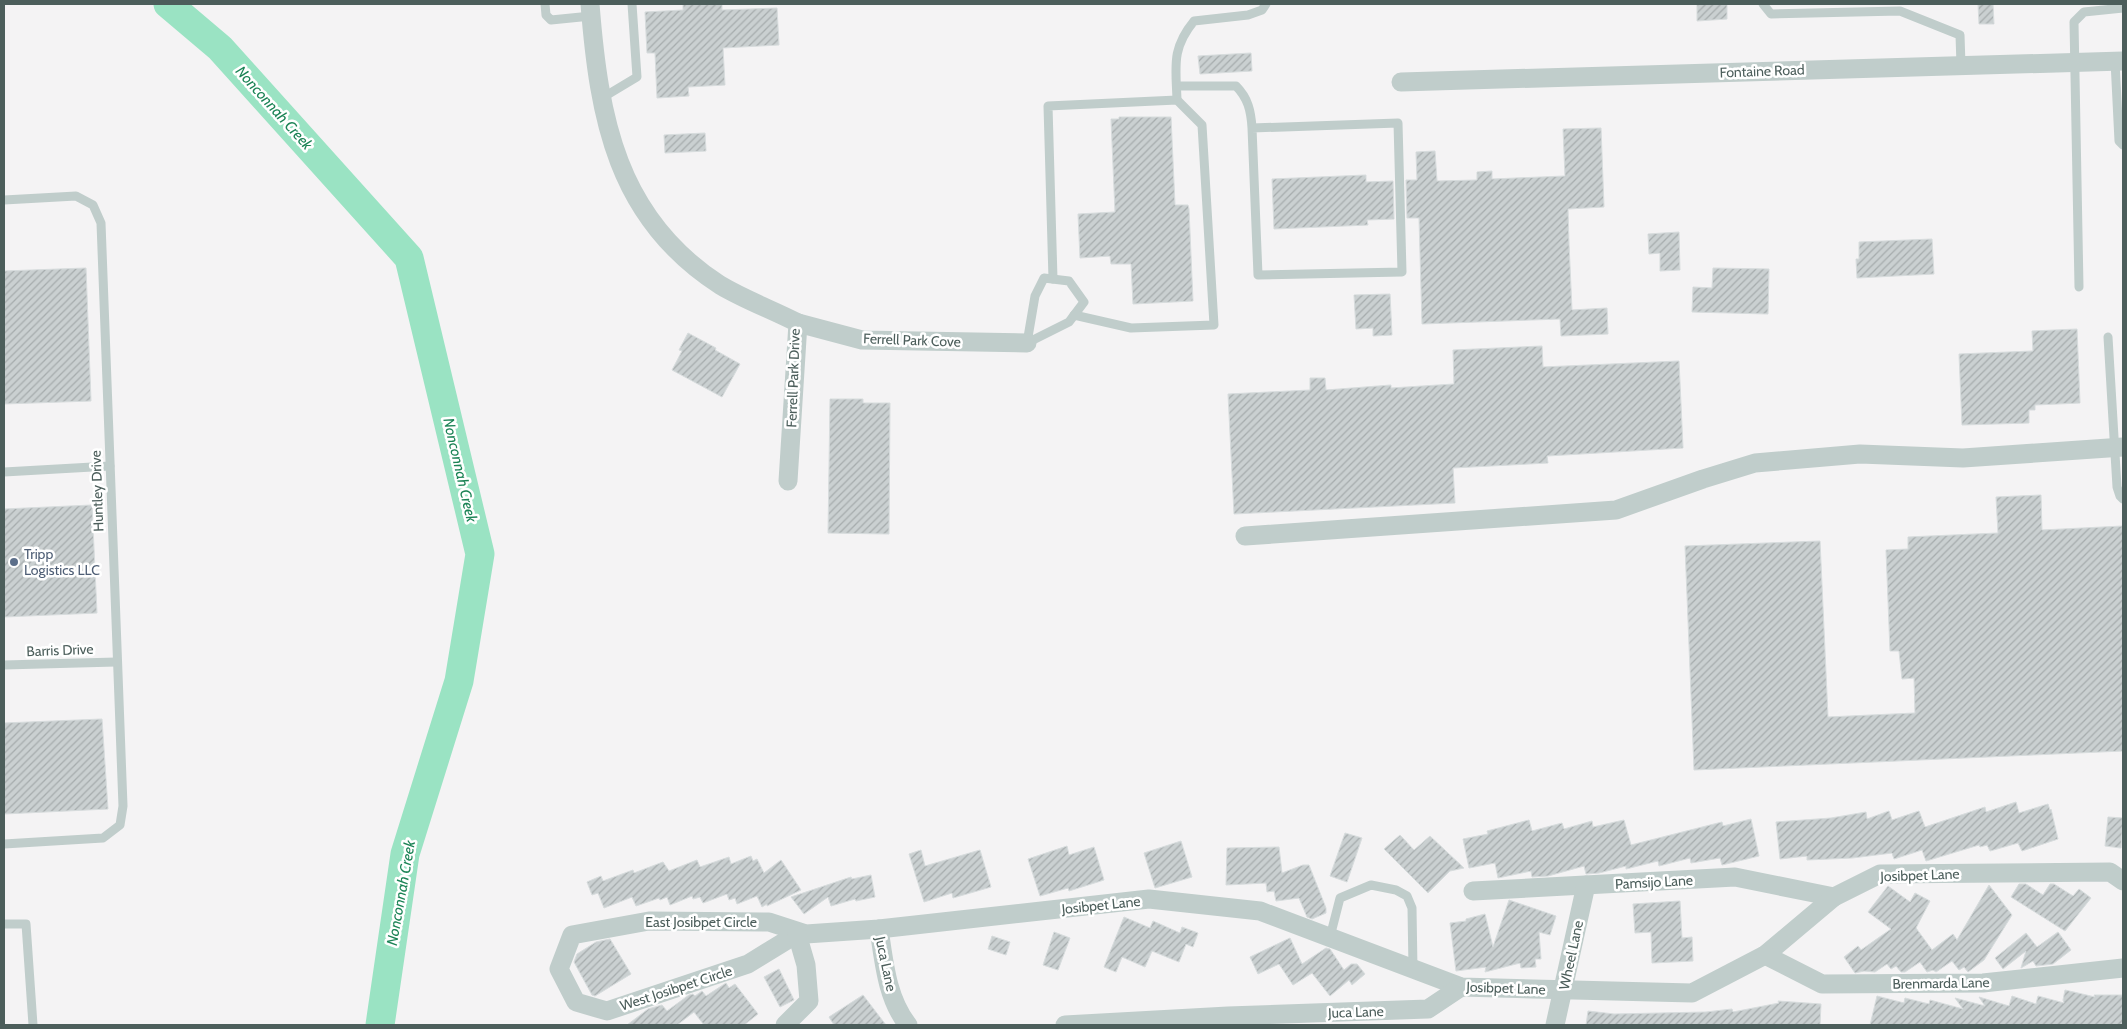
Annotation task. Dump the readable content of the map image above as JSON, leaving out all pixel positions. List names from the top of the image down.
{
  "streets": {
    "street": [
      "Fontaine Road",
      "Ferrell Park Cove",
      "Ferrell Park Drive",
      "Josibpet Lane",
      "Pamsijo Lane",
      "East Josibpet Circle",
      "Wheel Lane",
      "Juca Lane",
      "Brenmarda Lane",
      "West Josibpet Circle"
    ],
    "lane": ["Huntley Drive", "Barris Drive"]
  },
  "crossings": [
    ["Ferrell Park Cove", "Ferrell Park Drive"],
    ["Huntley Drive", "Barris Drive"],
    ["Josibpet Lane", "Pamsijo Lane"],
    ["Josibpet Lane", "East Josibpet Circle"],
    ["Josibpet Lane", "Wheel Lane"],
    ["Josibpet Lane", "Juca Lane"],
    ["Josibpet Lane", "Brenmarda Lane"],
    ["Josibpet Lane", "West Josibpet Circle"],
    ["Pamsijo Lane", "Wheel Lane"],
    ["East Josibpet Circle", "West Josibpet Circle"]
  ],
  "water": ["Nonconnah Creek"],
  "places": ["Tripp Logistics LLC"]
}
